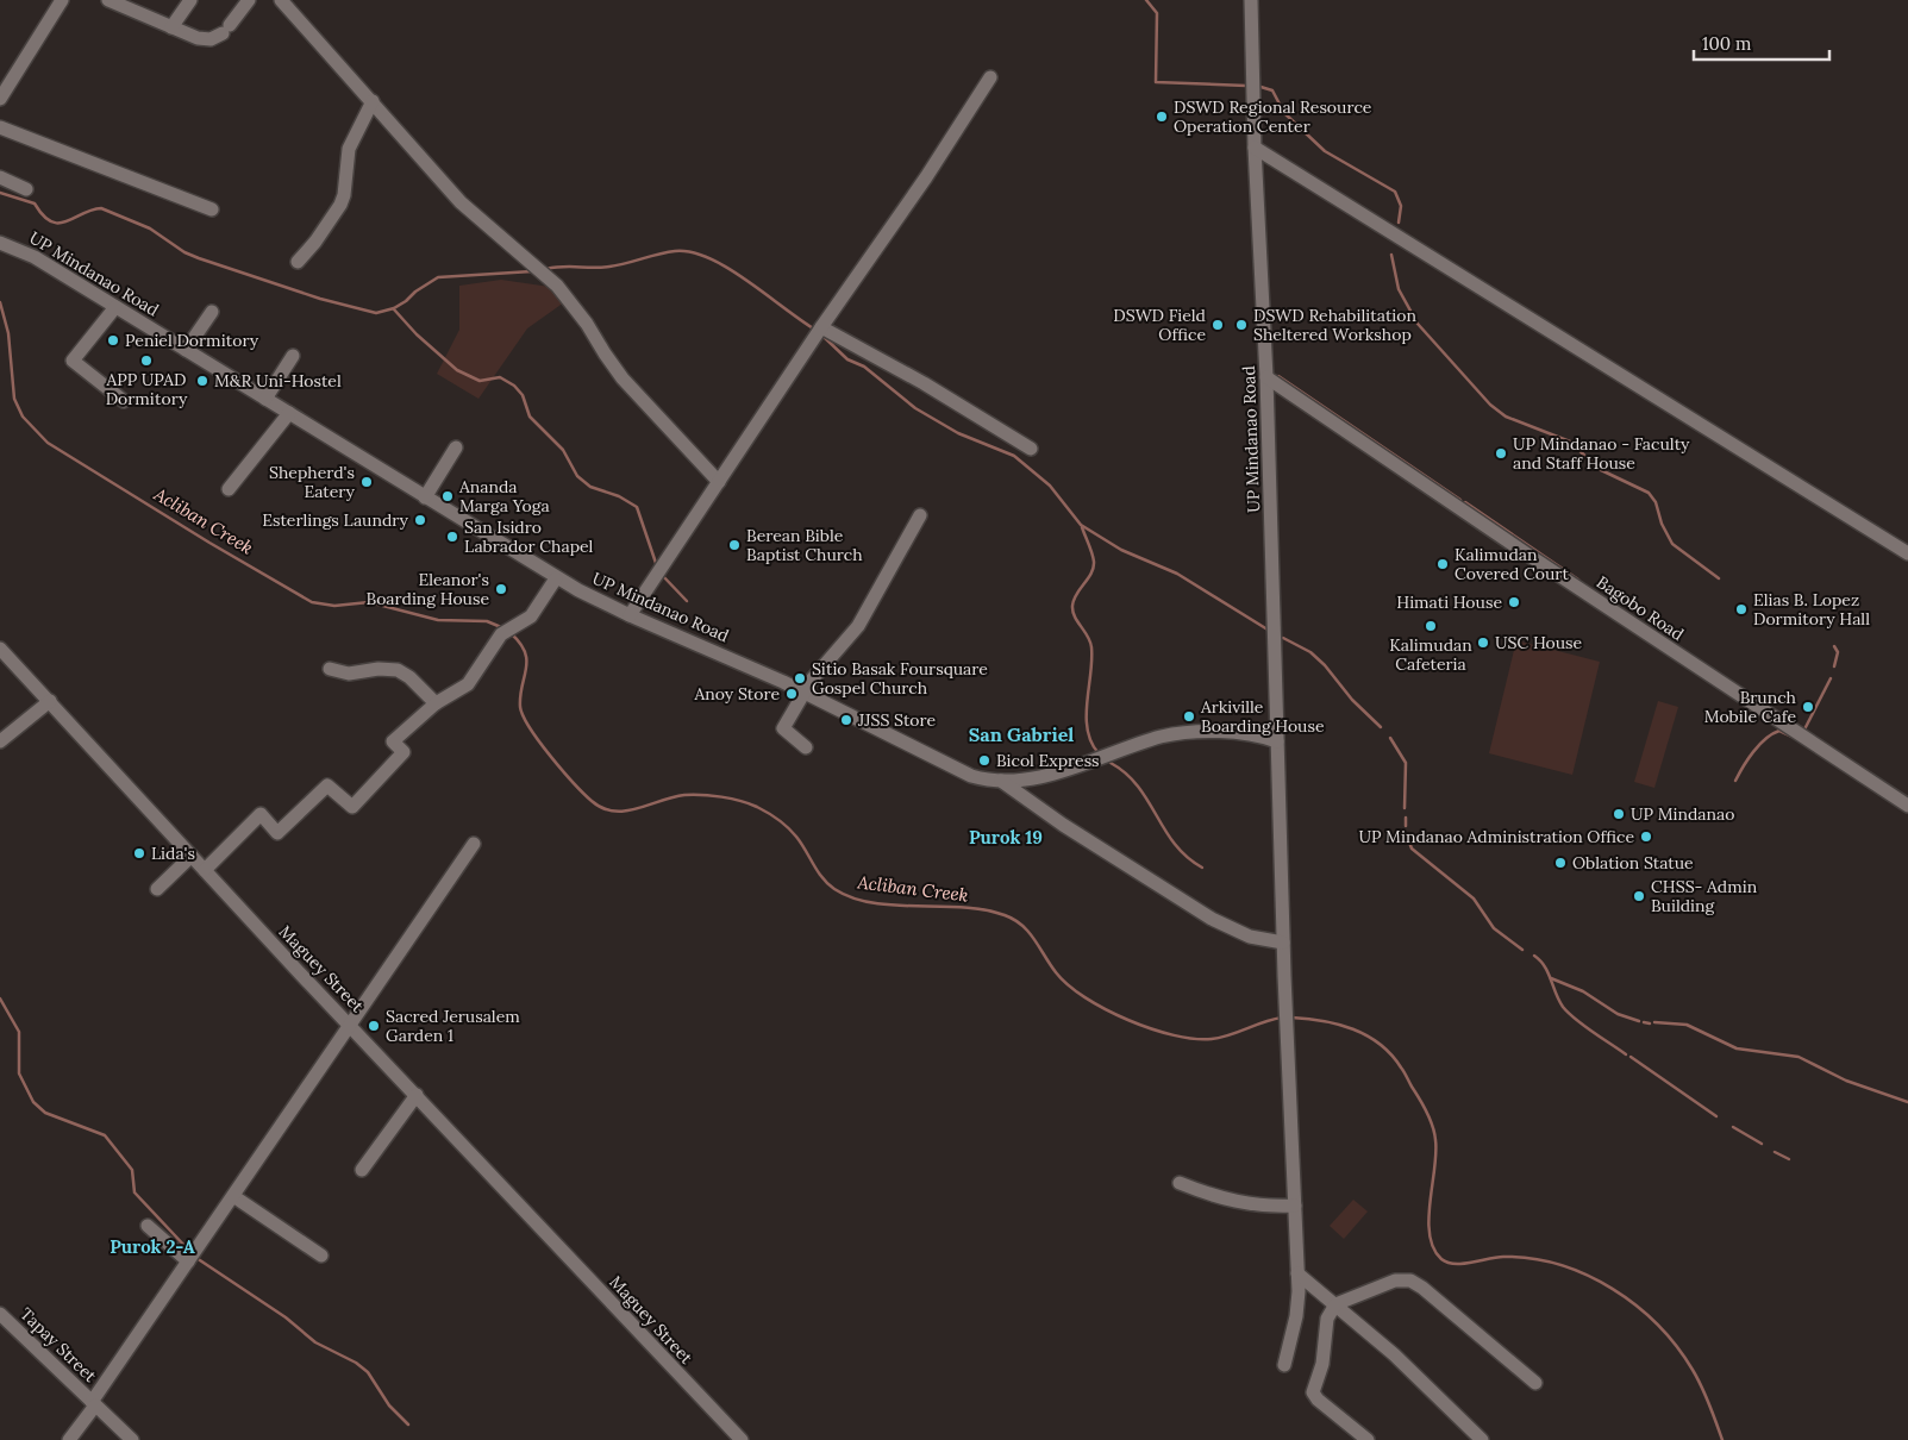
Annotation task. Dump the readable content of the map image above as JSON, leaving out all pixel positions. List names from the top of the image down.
{
  "streets": {
    "street": [
      "UP Mindanao Road",
      "Bagobo Road",
      "Maguey Street",
      "Tapay Street"
    ]
  },
  "crossings": [
    ["UP Mindanao Road", "Bagobo Road"]
  ],
  "districts": ["San Gabriel", "Purok 19", "Purok 2-A"],
  "water": ["Acliban Creek"],
  "places": [
    "DSWD Regional Resource Operation Center",
    "DSWD Field Office",
    "DSWD Rehabilitation Sheltered Workshop",
    "Peniel Dormitory",
    "APP UPAD Dormitory",
    "M&R Uni-Hostel",
    "UP Mindanao - Faculty and Staff House",
    "Shepherd's Eatery",
    "Ananda Marga Yoga",
    "Esterlings Laundry",
    "San Isidro Labrador Chapel",
    "Berean Bible Baptist Church",
    "Kalimudan Covered Court",
    "Eleanor's Boarding House",
    "Himati House",
    "Elias B. Lopez Dormitory Hall",
    "Kalimudan Cafeteria",
    "USC House",
    "Sitio Basak Foursquare Gospel Church",
    "Anoy Store",
    "Brunch Mobile Cafe",
    "Arkiville Boarding House",
    "JJSS Store",
    "Bicol Express",
    "UP Mindanao",
    "UP Mindanao Administration Office",
    "Lida's",
    "Oblation Statue",
    "CHSS- Admin Building",
    "Sacred Jerusalem Garden 1"
  ],
  "scale_bar": "100 m"
}
